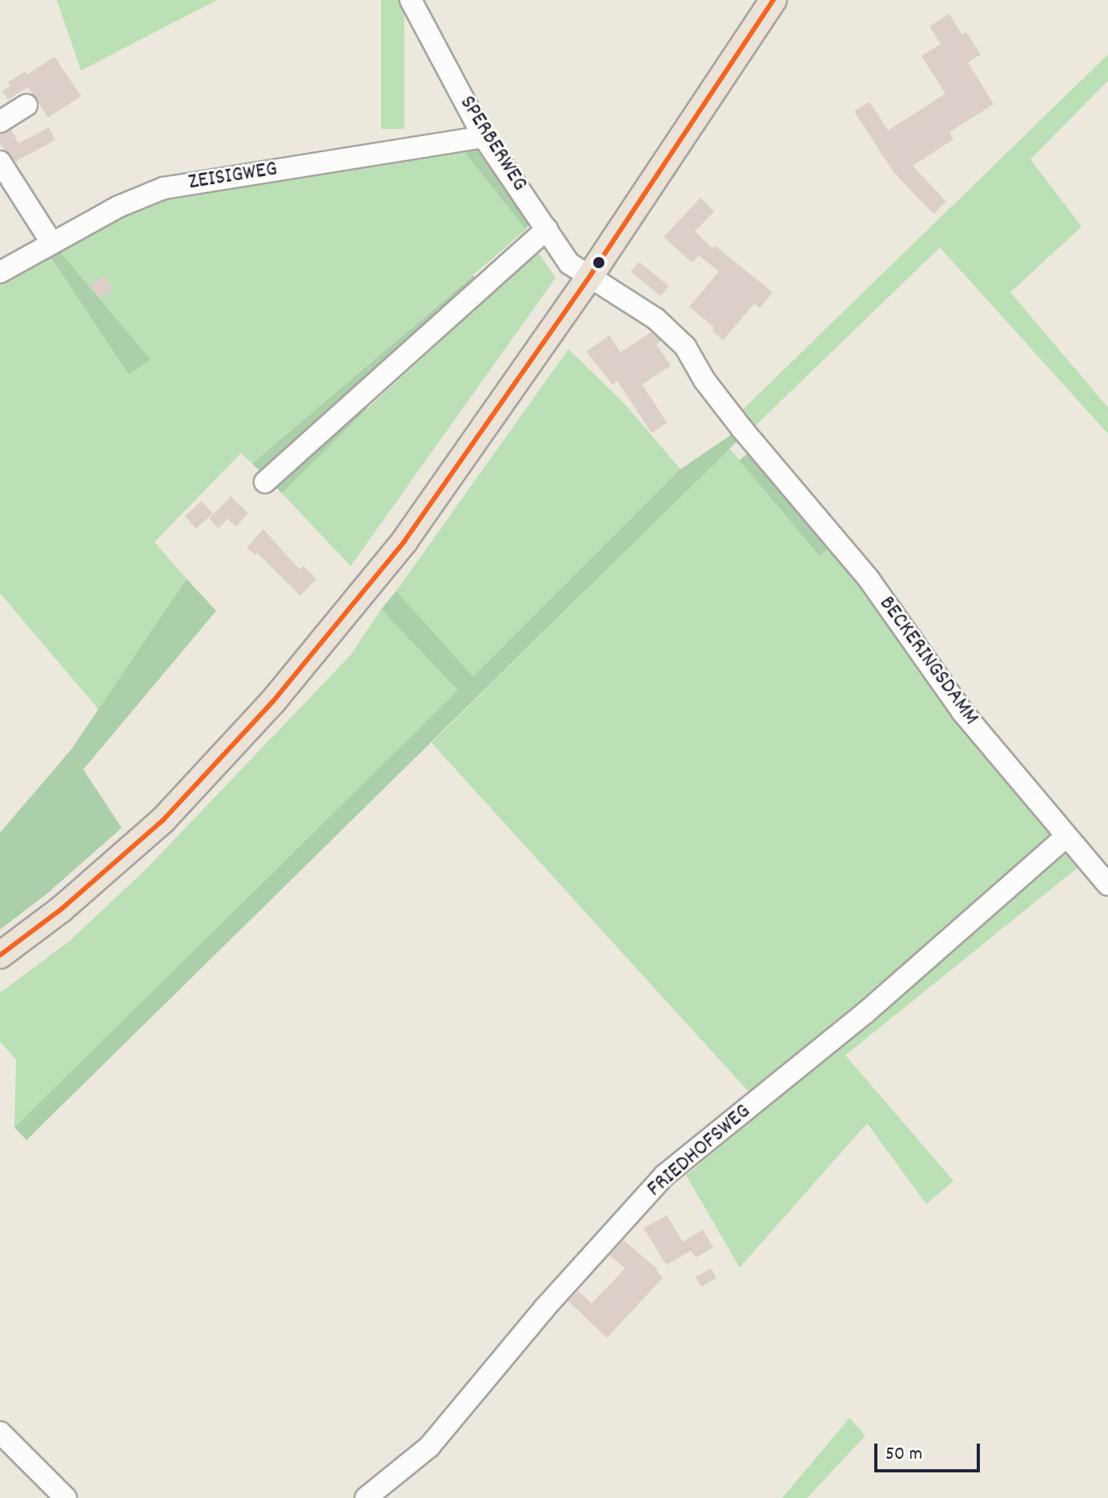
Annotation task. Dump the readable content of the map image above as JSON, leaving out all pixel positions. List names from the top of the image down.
{
  "streets": {
    "street": [
      "SPERBERWEG",
      "ZEISIGWEG",
      "BECKERINGSDAMM",
      "FRIEDHOFSWEG"
    ]
  },
  "crossings": [
    ["SPERBERWEG", "ZEISIGWEG"],
    ["SPERBERWEG", "BECKERINGSDAMM"],
    ["BECKERINGSDAMM", "FRIEDHOFSWEG"]
  ],
  "scale_bar": "50 m"
}
